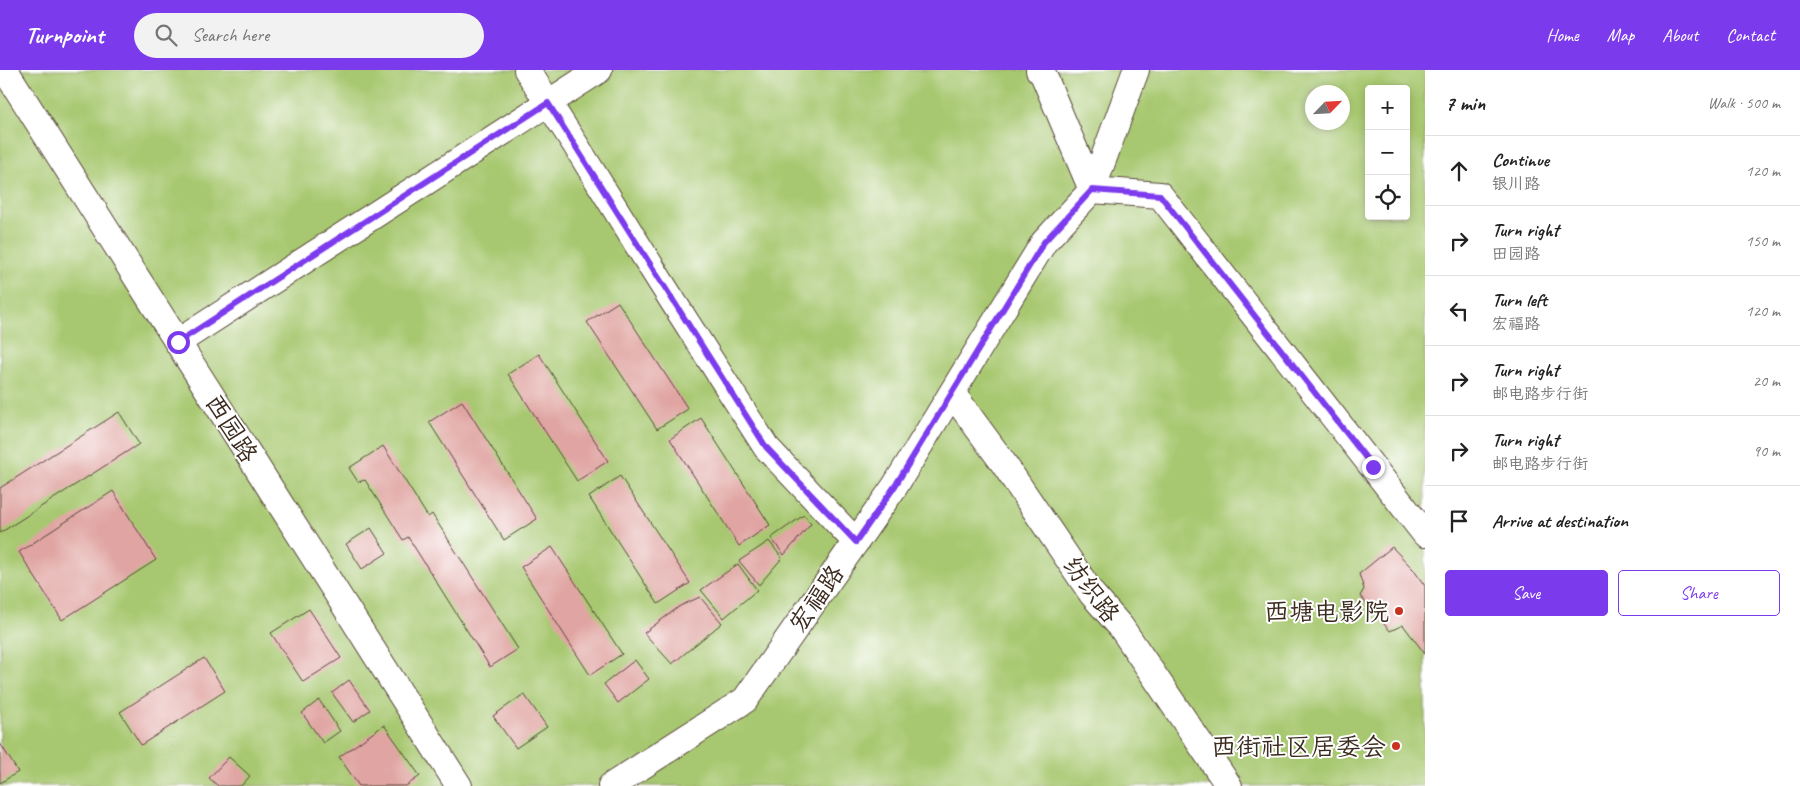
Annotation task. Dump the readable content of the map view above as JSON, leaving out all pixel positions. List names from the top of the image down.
{
  "streets": {
    "street": ["西园路", "纺织路", "宏福路"]
  },
  "crossings": [
    ["纺织路", "宏福路"]
  ],
  "places": ["西塘电影院", "西街社区居委会"],
  "north": "top right",
  "page": {
    "header": "Turnpoint",
    "search": "Search here",
    "nav": [
      "Home",
      "Map",
      "About",
      "Contact"
    ],
    "heading": ["7 min", "Walk · 500 m"],
    "map_buttons": ["+", "−"],
    "list": [
      ["Continue", "银川路", "120 m"],
      ["Turn right", "田园路", "150 m"],
      ["Turn left", "宏福路", "120 m"],
      ["Turn right", "邮电路步行街", "20 m"],
      ["Turn right", "邮电路步行街", "90 m"],
      "Arrive at destination"
    ],
    "buttons": ["Save", "Share"]
  }
}
